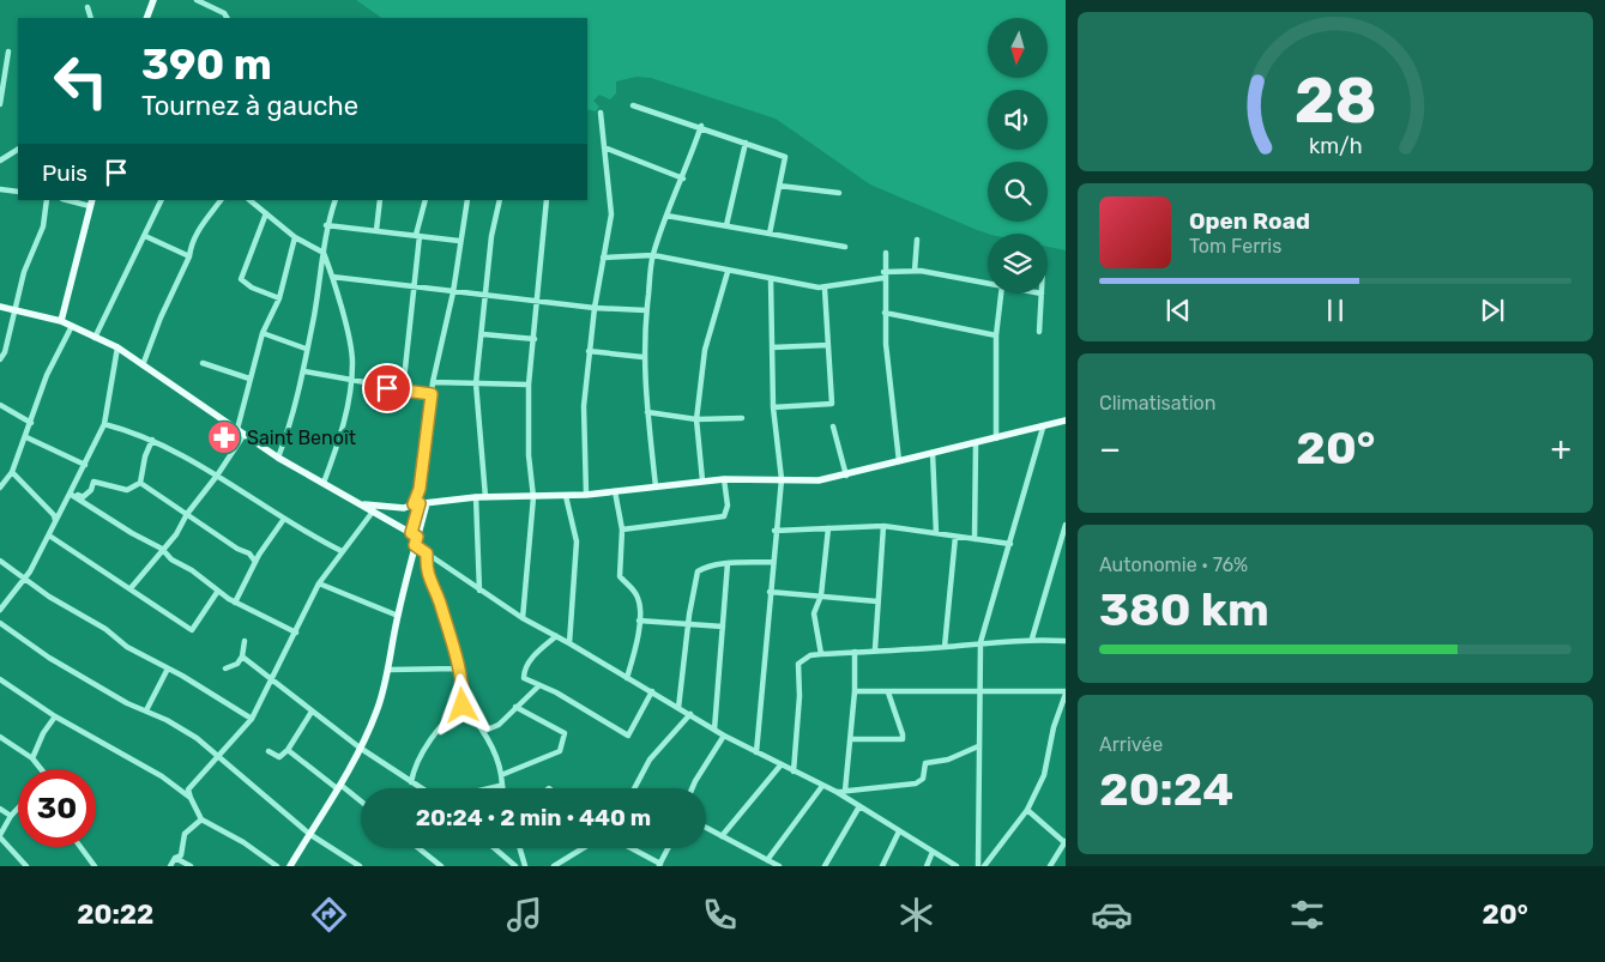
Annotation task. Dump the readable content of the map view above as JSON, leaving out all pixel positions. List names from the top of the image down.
{
  "places": {
    "pharmacy": ["Saint Benoît"]
  },
  "north": "bottom",
  "page": {
    "turn": ["390 m", "Tournez à gauche"],
    "then": "Puis",
    "song": ["Open Road", "Tom Ferris"],
    "tile": [
      "Climatisation",
      ["Autonomie · 76%", "380 km"],
      ["Arrivée", "20:24"]
    ],
    "heat": ["−", "20°", "+"],
    "limit": "30",
    "trip": "20:24 · 2 min · 440 m",
    "tabs": ["20:22", "20°"],
    "gauge": ["28", "km/h"]
  }
}
